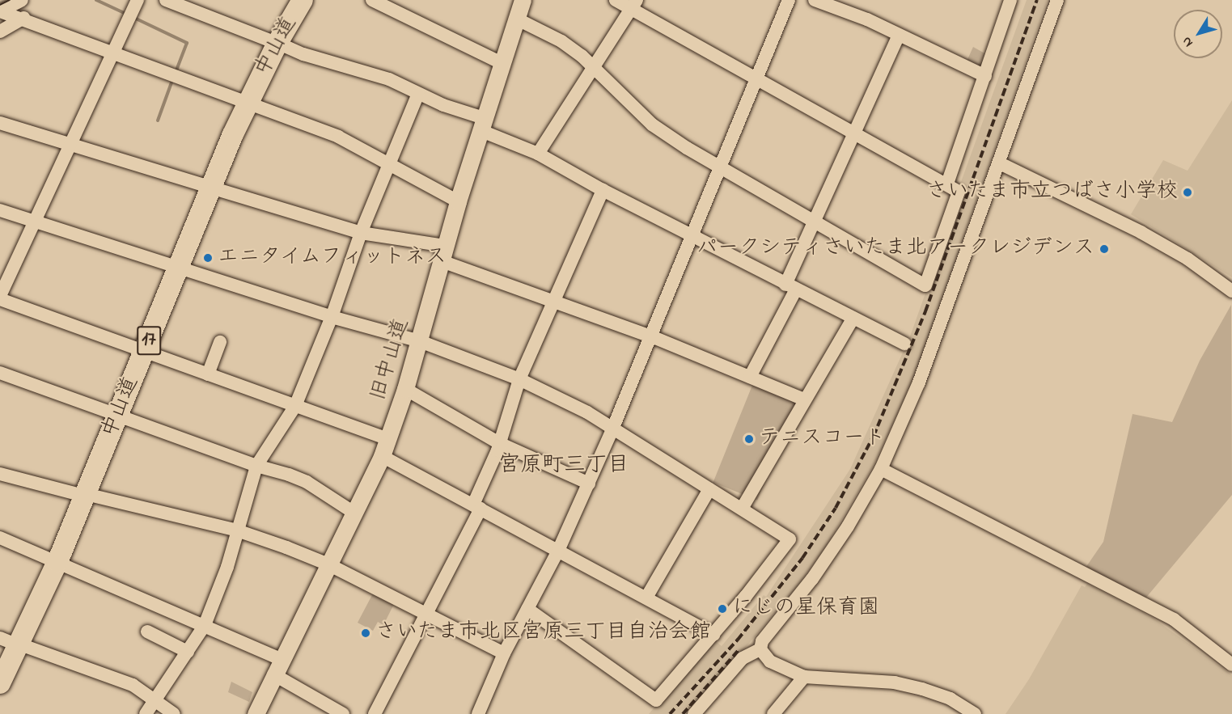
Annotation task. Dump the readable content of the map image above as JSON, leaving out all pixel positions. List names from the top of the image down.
{
  "streets": {
    "highway": ["中山道", "17"],
    "main road": ["旧中山道"]
  },
  "districts": ["宮原町三丁目"],
  "places": [
    "さいたま市立つばさ小学校",
    "パークシティさいたま北アークレジデンス",
    "エニタイムフィットネス",
    "テニスコート",
    "にじの星保育園",
    "さいたま市北区宮原三丁目自治会館"
  ],
  "north": "bottom left"
}
